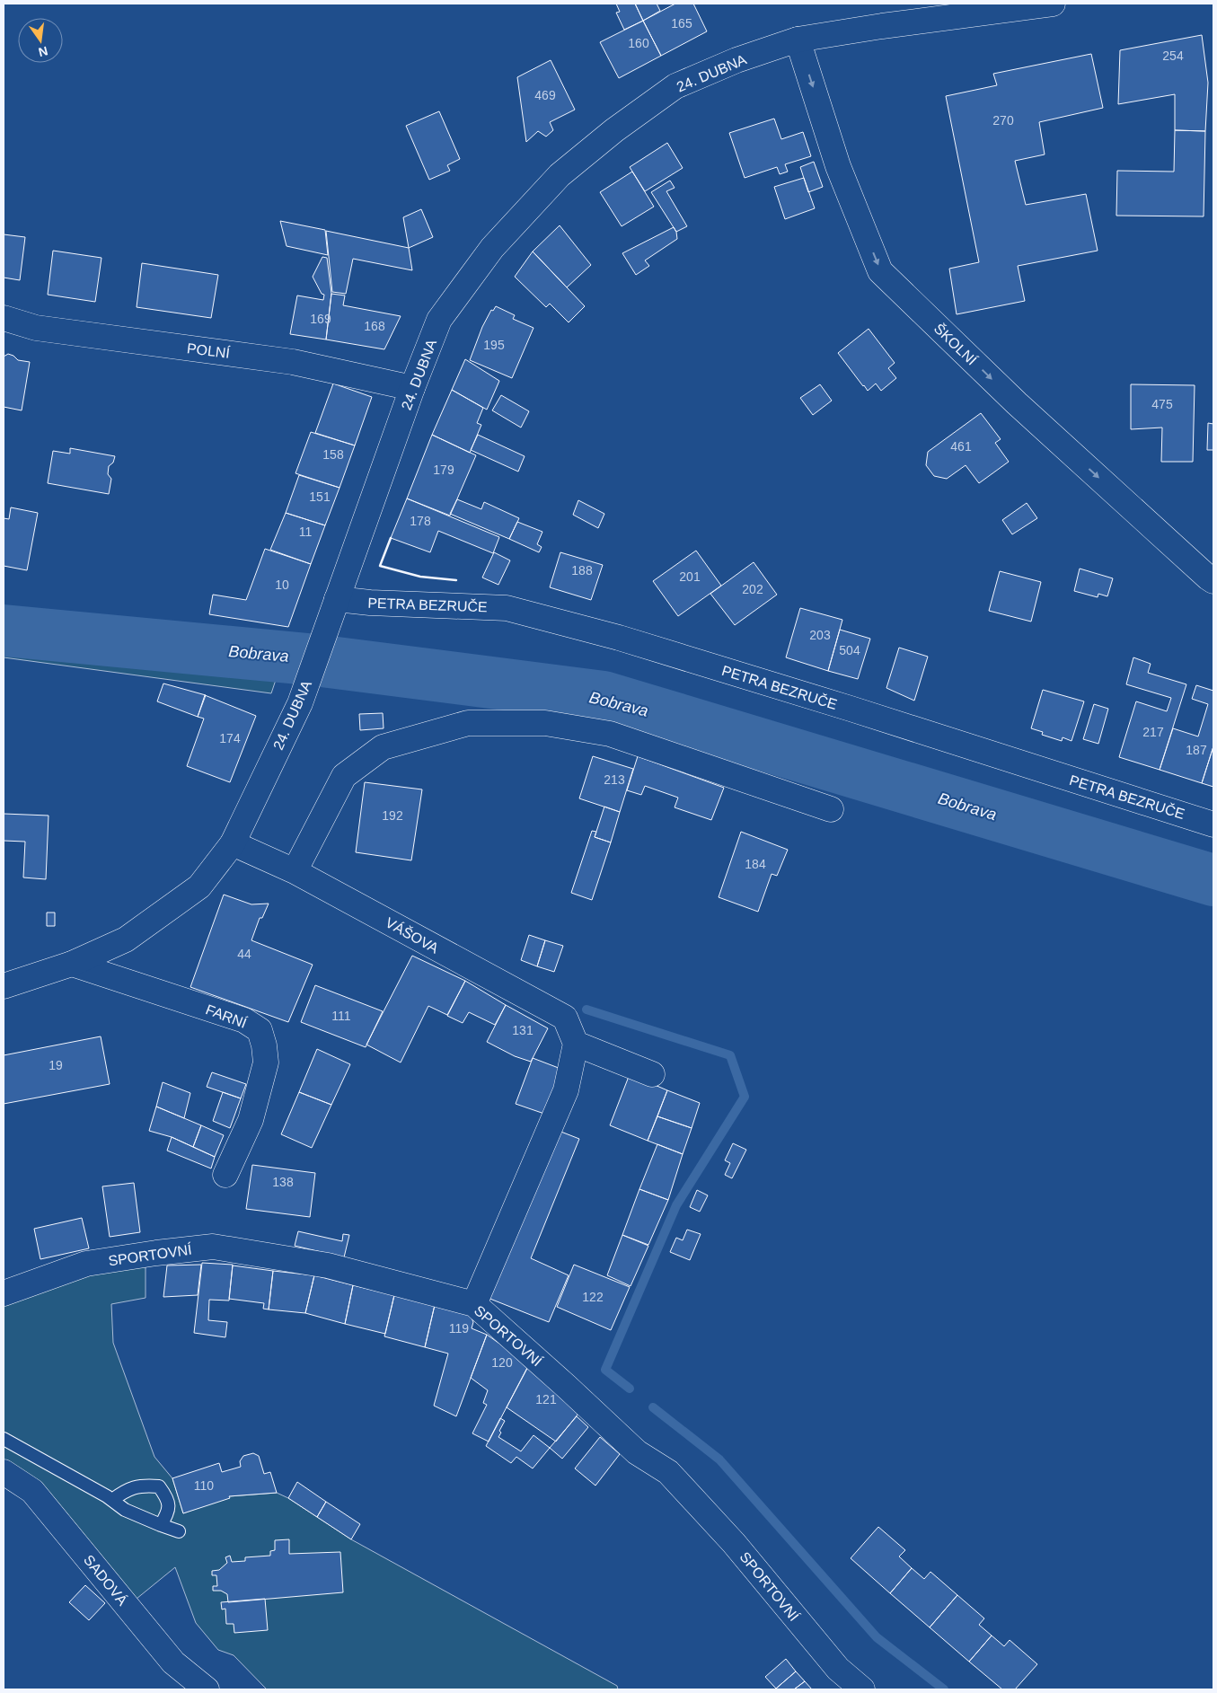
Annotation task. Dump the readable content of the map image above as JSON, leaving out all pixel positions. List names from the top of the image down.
{
  "streets": {
    "street": [
      "24. DUBNA",
      "ŠKOLNÍ",
      "POLNÍ",
      "PETRA BEZRUČE",
      "VÁŠOVA",
      "FARNÍ",
      "SPORTOVNÍ",
      "SADOVÁ"
    ]
  },
  "crossings": [
    ["24. DUBNA", "ŠKOLNÍ"],
    ["24. DUBNA", "POLNÍ"],
    ["24. DUBNA", "PETRA BEZRUČE"],
    ["24. DUBNA", "VÁŠOVA"],
    ["24. DUBNA", "FARNÍ"]
  ],
  "one_way": ["ŠKOLNÍ"],
  "water": ["Bobrava"],
  "house_numbers": [
    "165",
    "160",
    "254",
    "469",
    "270",
    "169",
    "168",
    "195",
    "475",
    "461",
    "158",
    "179",
    "151",
    "178",
    "11",
    "188",
    "201",
    "10",
    "202",
    "203",
    "504",
    "217",
    "174",
    "187",
    "213",
    "192",
    "184",
    "44",
    "111",
    "131",
    "19",
    "138",
    "122",
    "119",
    "120",
    "121",
    "110"
  ],
  "north": "bottom"
}
